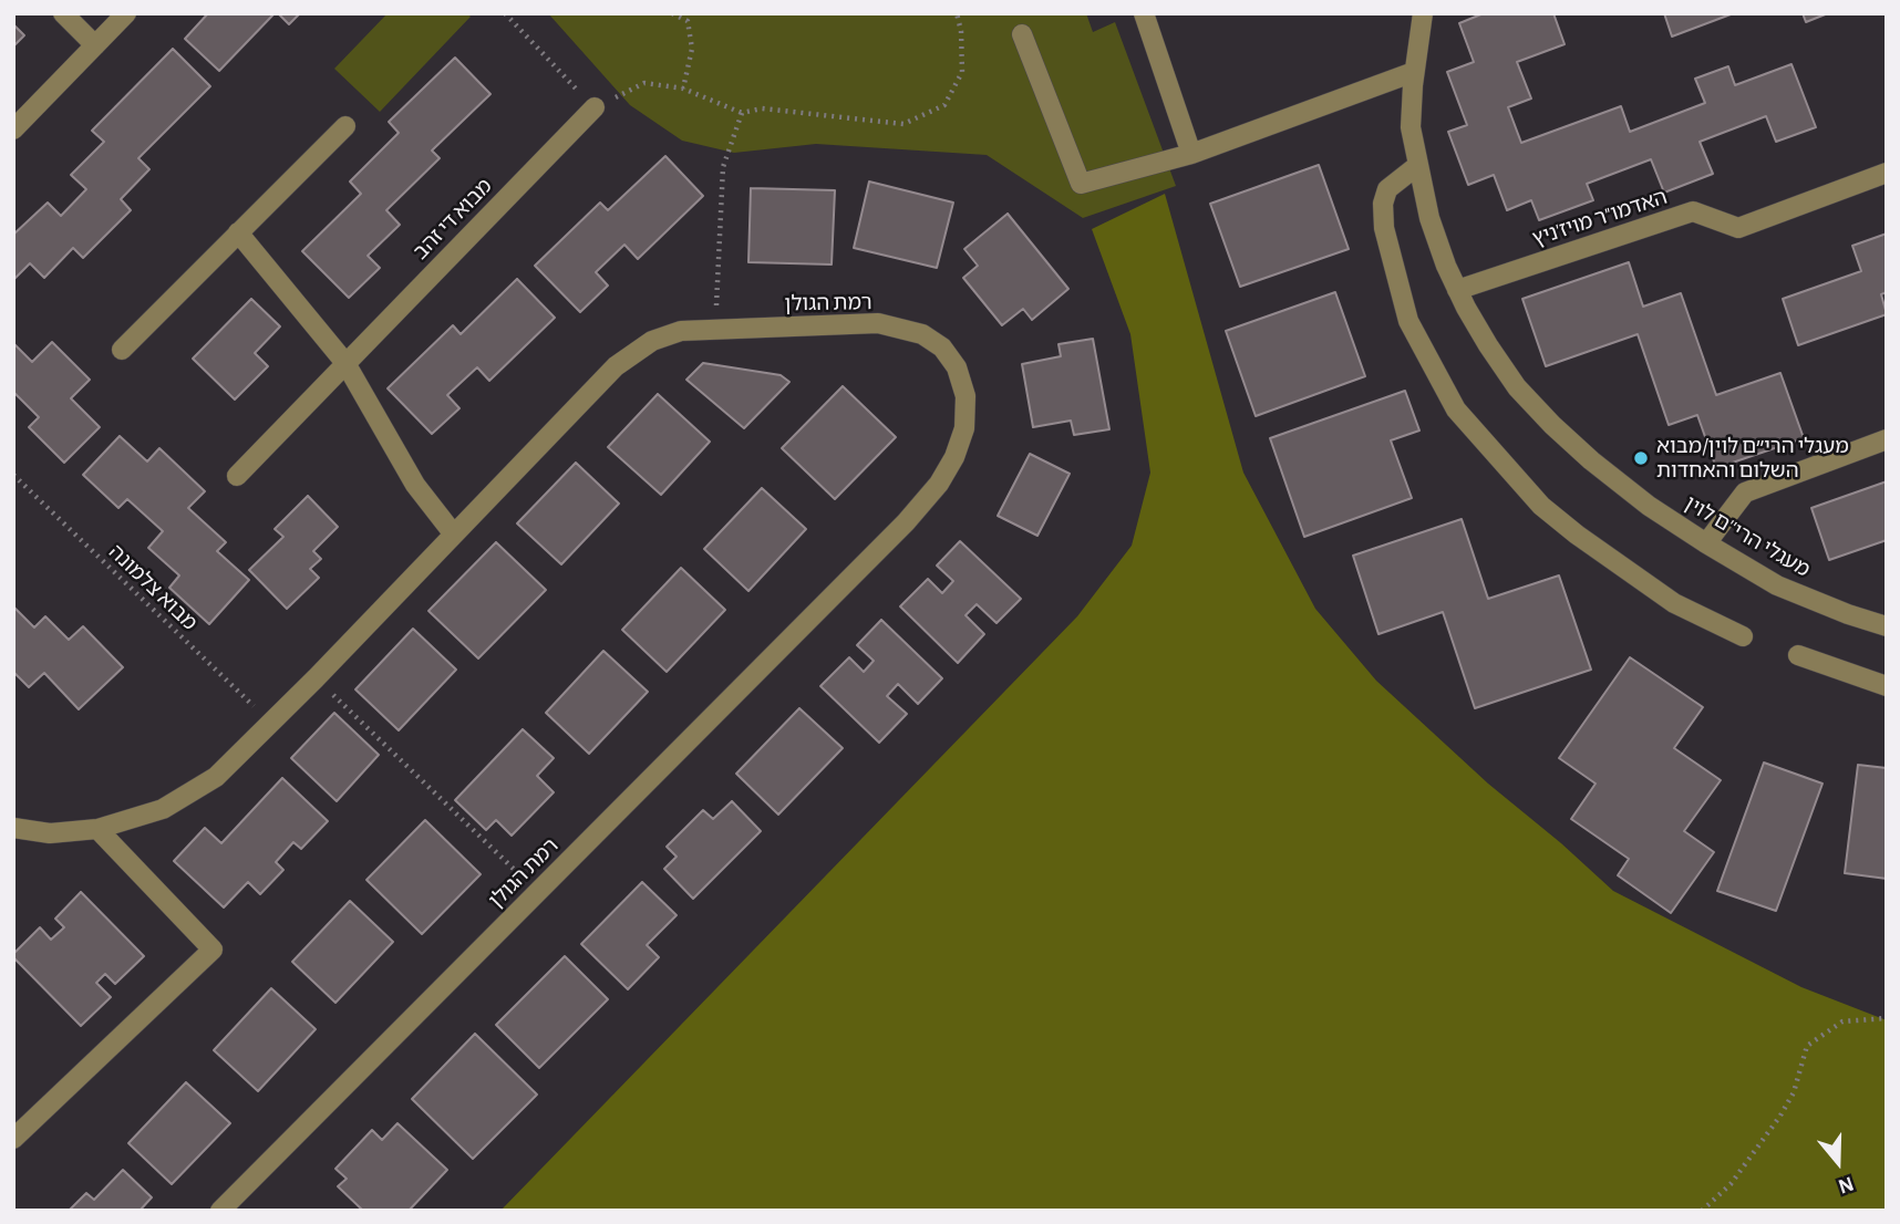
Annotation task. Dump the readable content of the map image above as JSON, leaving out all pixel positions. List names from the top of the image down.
{
  "streets": {
    "street": [
      "האדמו\"ר מויז'ניץ",
      "מבוא די זהב",
      "רמת הגולן",
      "מעגלי הרי''ם לוין"
    ],
    "path": ["מבוא צלמונה"]
  },
  "crossings": [
    ["האדמו\"ר מויז'ניץ", "מעגלי הרי''ם לוין"],
    ["רמת הגולן", "מבוא צלמונה"]
  ],
  "places": ["מעגלי הרי״ם לוין/מבוא השלום והאחדות"],
  "north": "bottom"
}
